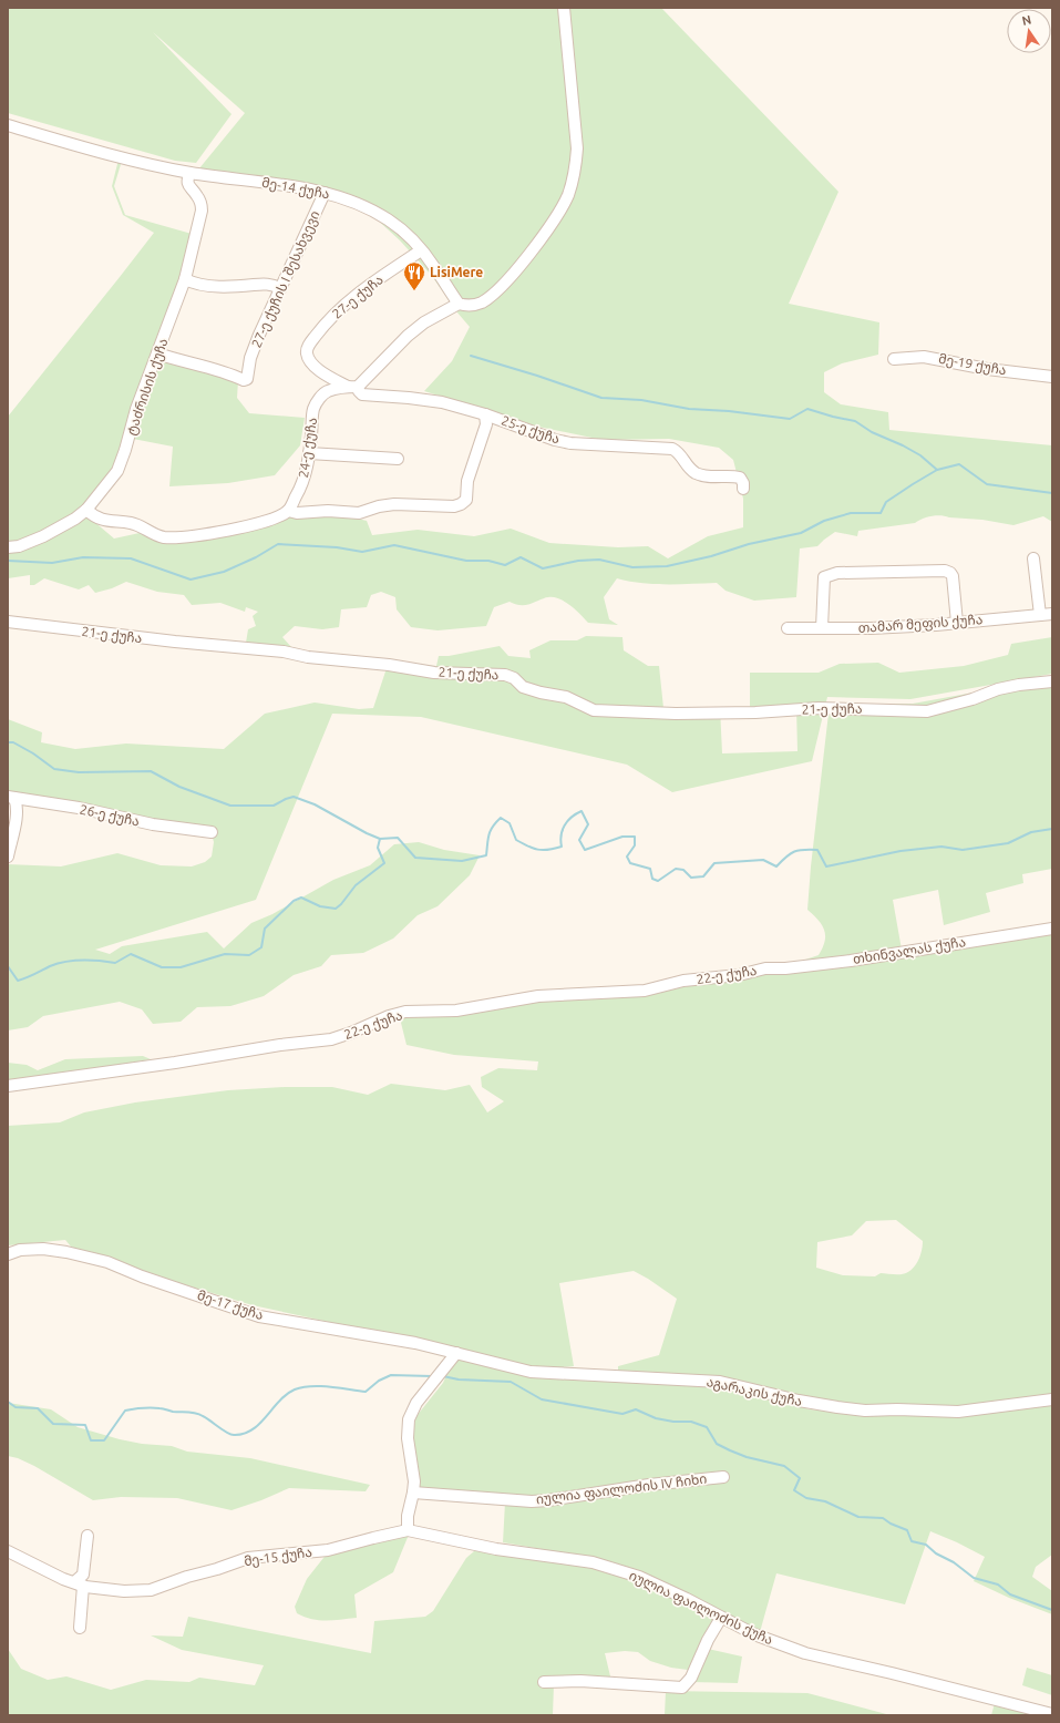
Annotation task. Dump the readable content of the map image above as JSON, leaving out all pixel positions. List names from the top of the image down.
{
  "streets": {
    "street": [
      "მე-14 ქუჩა",
      "27-ე ქუჩის I შესახვევი",
      "27-ე ქუჩა",
      "მე-19 ქუჩა",
      "ტაძრისის ქუჩა",
      "25-ე ქუჩა",
      "24-ე ქუჩა",
      "თამარ მეფის ქუჩა",
      "21-ე ქუჩა",
      "26-ე ქუჩა",
      "თხინვალას ქუჩა",
      "22-ე ქუჩა",
      "მე-17 ქუჩა",
      "აგარაკის ქუჩა",
      "იულია ფაილოძის IV ჩიხი",
      "მე-15 ქუჩა",
      "იულია ფაილოძის ქუჩა"
    ]
  },
  "crossings": [
    ["მე-14 ქუჩა", "27-ე ქუჩის I შესახვევი"],
    ["მე-14 ქუჩა", "27-ე ქუჩა"],
    ["მე-14 ქუჩა", "ტაძრისის ქუჩა"],
    ["27-ე ქუჩის I შესახვევი", "ტაძრისის ქუჩა"],
    ["27-ე ქუჩა", "25-ე ქუჩა"],
    ["27-ე ქუჩა", "24-ე ქუჩა"],
    ["25-ე ქუჩა", "24-ე ქუჩა"],
    ["თხინვალას ქუჩა", "22-ე ქუჩა"],
    ["მე-17 ქუჩა", "აგარაკის ქუჩა"],
    ["მე-15 ქუჩა", "იულია ფაილოძის ქუჩა"]
  ],
  "places": {
    "restaurant": ["LisiMere"]
  },
  "north": "top"
}
